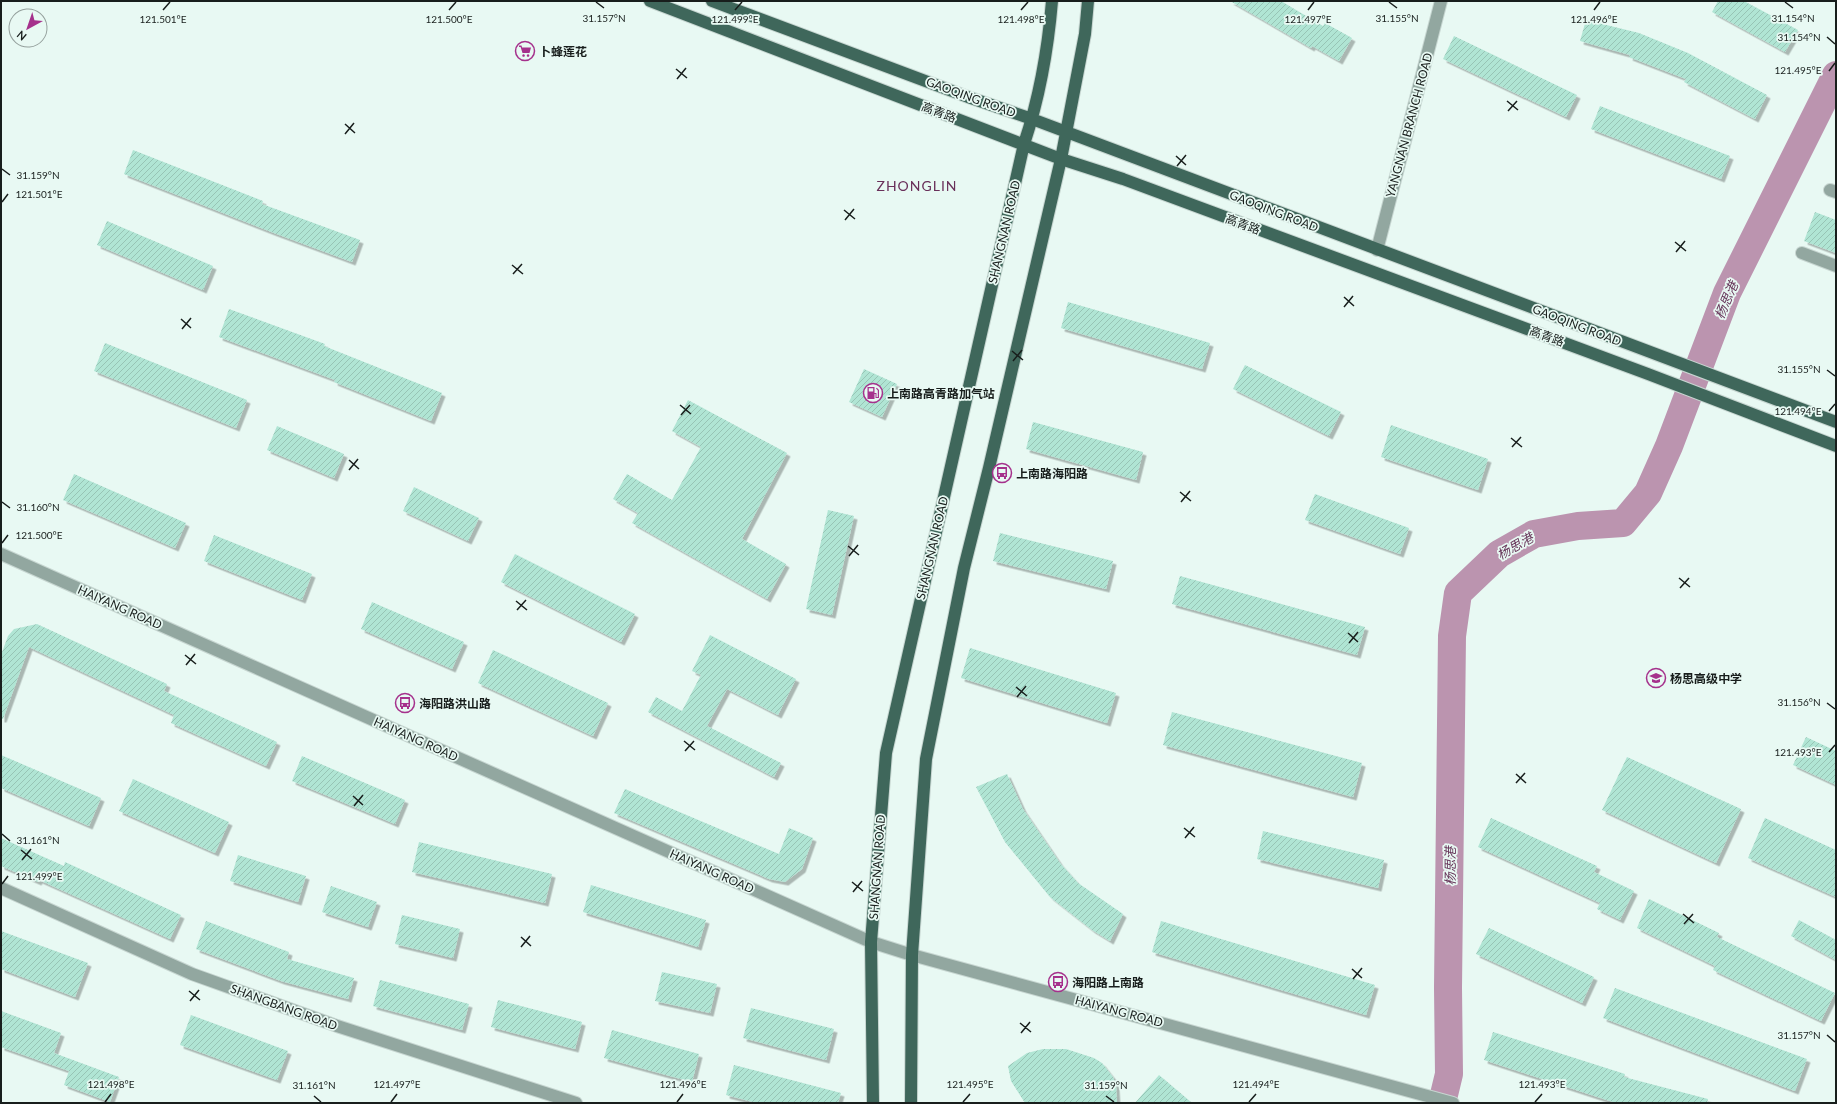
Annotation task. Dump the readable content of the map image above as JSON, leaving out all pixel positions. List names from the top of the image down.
{
  "streets": {
    "main road": ["GAOQING ROAD", "高青路", "SHANGNAN ROAD"],
    "street": ["YANGNAN BRANCH ROAD", "HAIYANG ROAD", "SHANGBANG ROAD"]
  },
  "crossings": [
    ["GAOQING ROAD", "YANGNAN BRANCH ROAD"],
    ["GAOQING ROAD", "SHANGNAN ROAD"],
    ["高青路", "SHANGNAN ROAD"],
    ["SHANGNAN ROAD", "HAIYANG ROAD"]
  ],
  "districts": ["ZHONGLIN"],
  "water": ["杨思港"],
  "places": {
    "supermarket": ["卜蜂莲花"],
    "fuel station": ["上南路高青路加气站"],
    "bus stop": ["上南路海阳路", "海阳路洪山路", "海阳路上南路"],
    "school or university": ["杨思高级中学"]
  },
  "north": "bottom left",
  "coordinates": [
    "31.154°N",
    "31.157°N",
    "31.155°N",
    "121.501°E",
    "121.500°E",
    "121.499°E",
    "121.498°E",
    "121.497°E",
    "121.496°E",
    "121.495°E",
    "31.159°N",
    "121.494°E",
    "31.160°N",
    "31.156°N",
    "121.493°E",
    "31.161°N"
  ]
}
